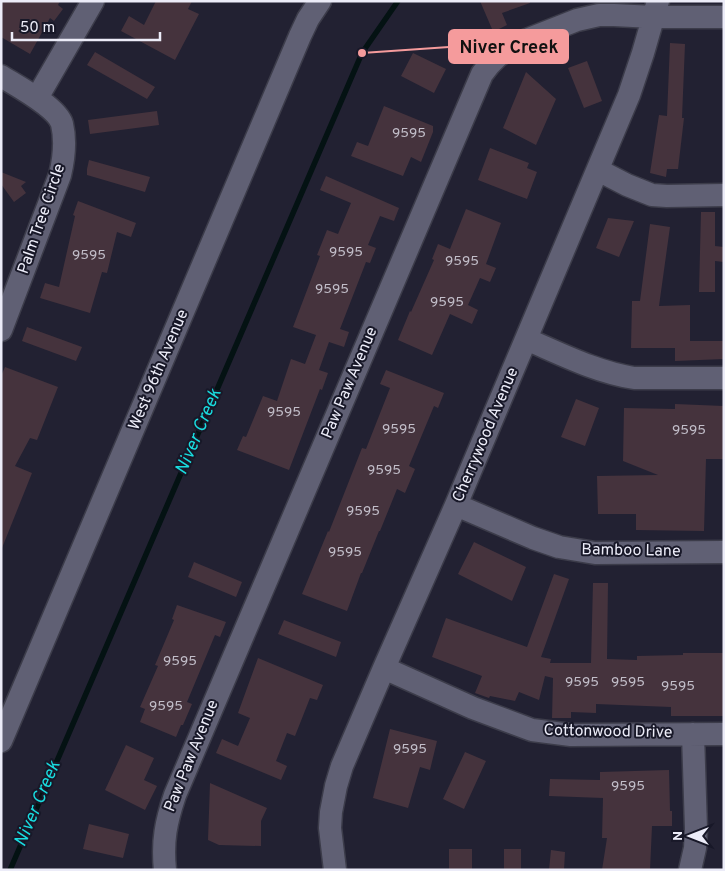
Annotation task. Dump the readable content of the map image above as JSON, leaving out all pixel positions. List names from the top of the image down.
{
  "streets": {
    "street": [
      "Palm Tree Circle",
      "West 96th Avenue",
      "Paw Paw Avenue",
      "Cherrywood Avenue",
      "Bamboo Lane",
      "Cottonwood Drive"
    ]
  },
  "crossings": [
    ["Paw Paw Avenue", "Cherrywood Avenue"],
    ["Cherrywood Avenue", "Bamboo Lane"],
    ["Cherrywood Avenue", "Cottonwood Drive"]
  ],
  "water": ["Niver Creek"],
  "places": ["Niver Creek"],
  "house_numbers": [
    "9595",
    "9595",
    "9595",
    "9595",
    "9595",
    "9595",
    "9595",
    "9595",
    "9595",
    "9595",
    "9595",
    "9595",
    "9595",
    "9595",
    "9595",
    "9595",
    "9595",
    "9595",
    "9595"
  ],
  "scale_bar": "50 m",
  "north": "left"
}
